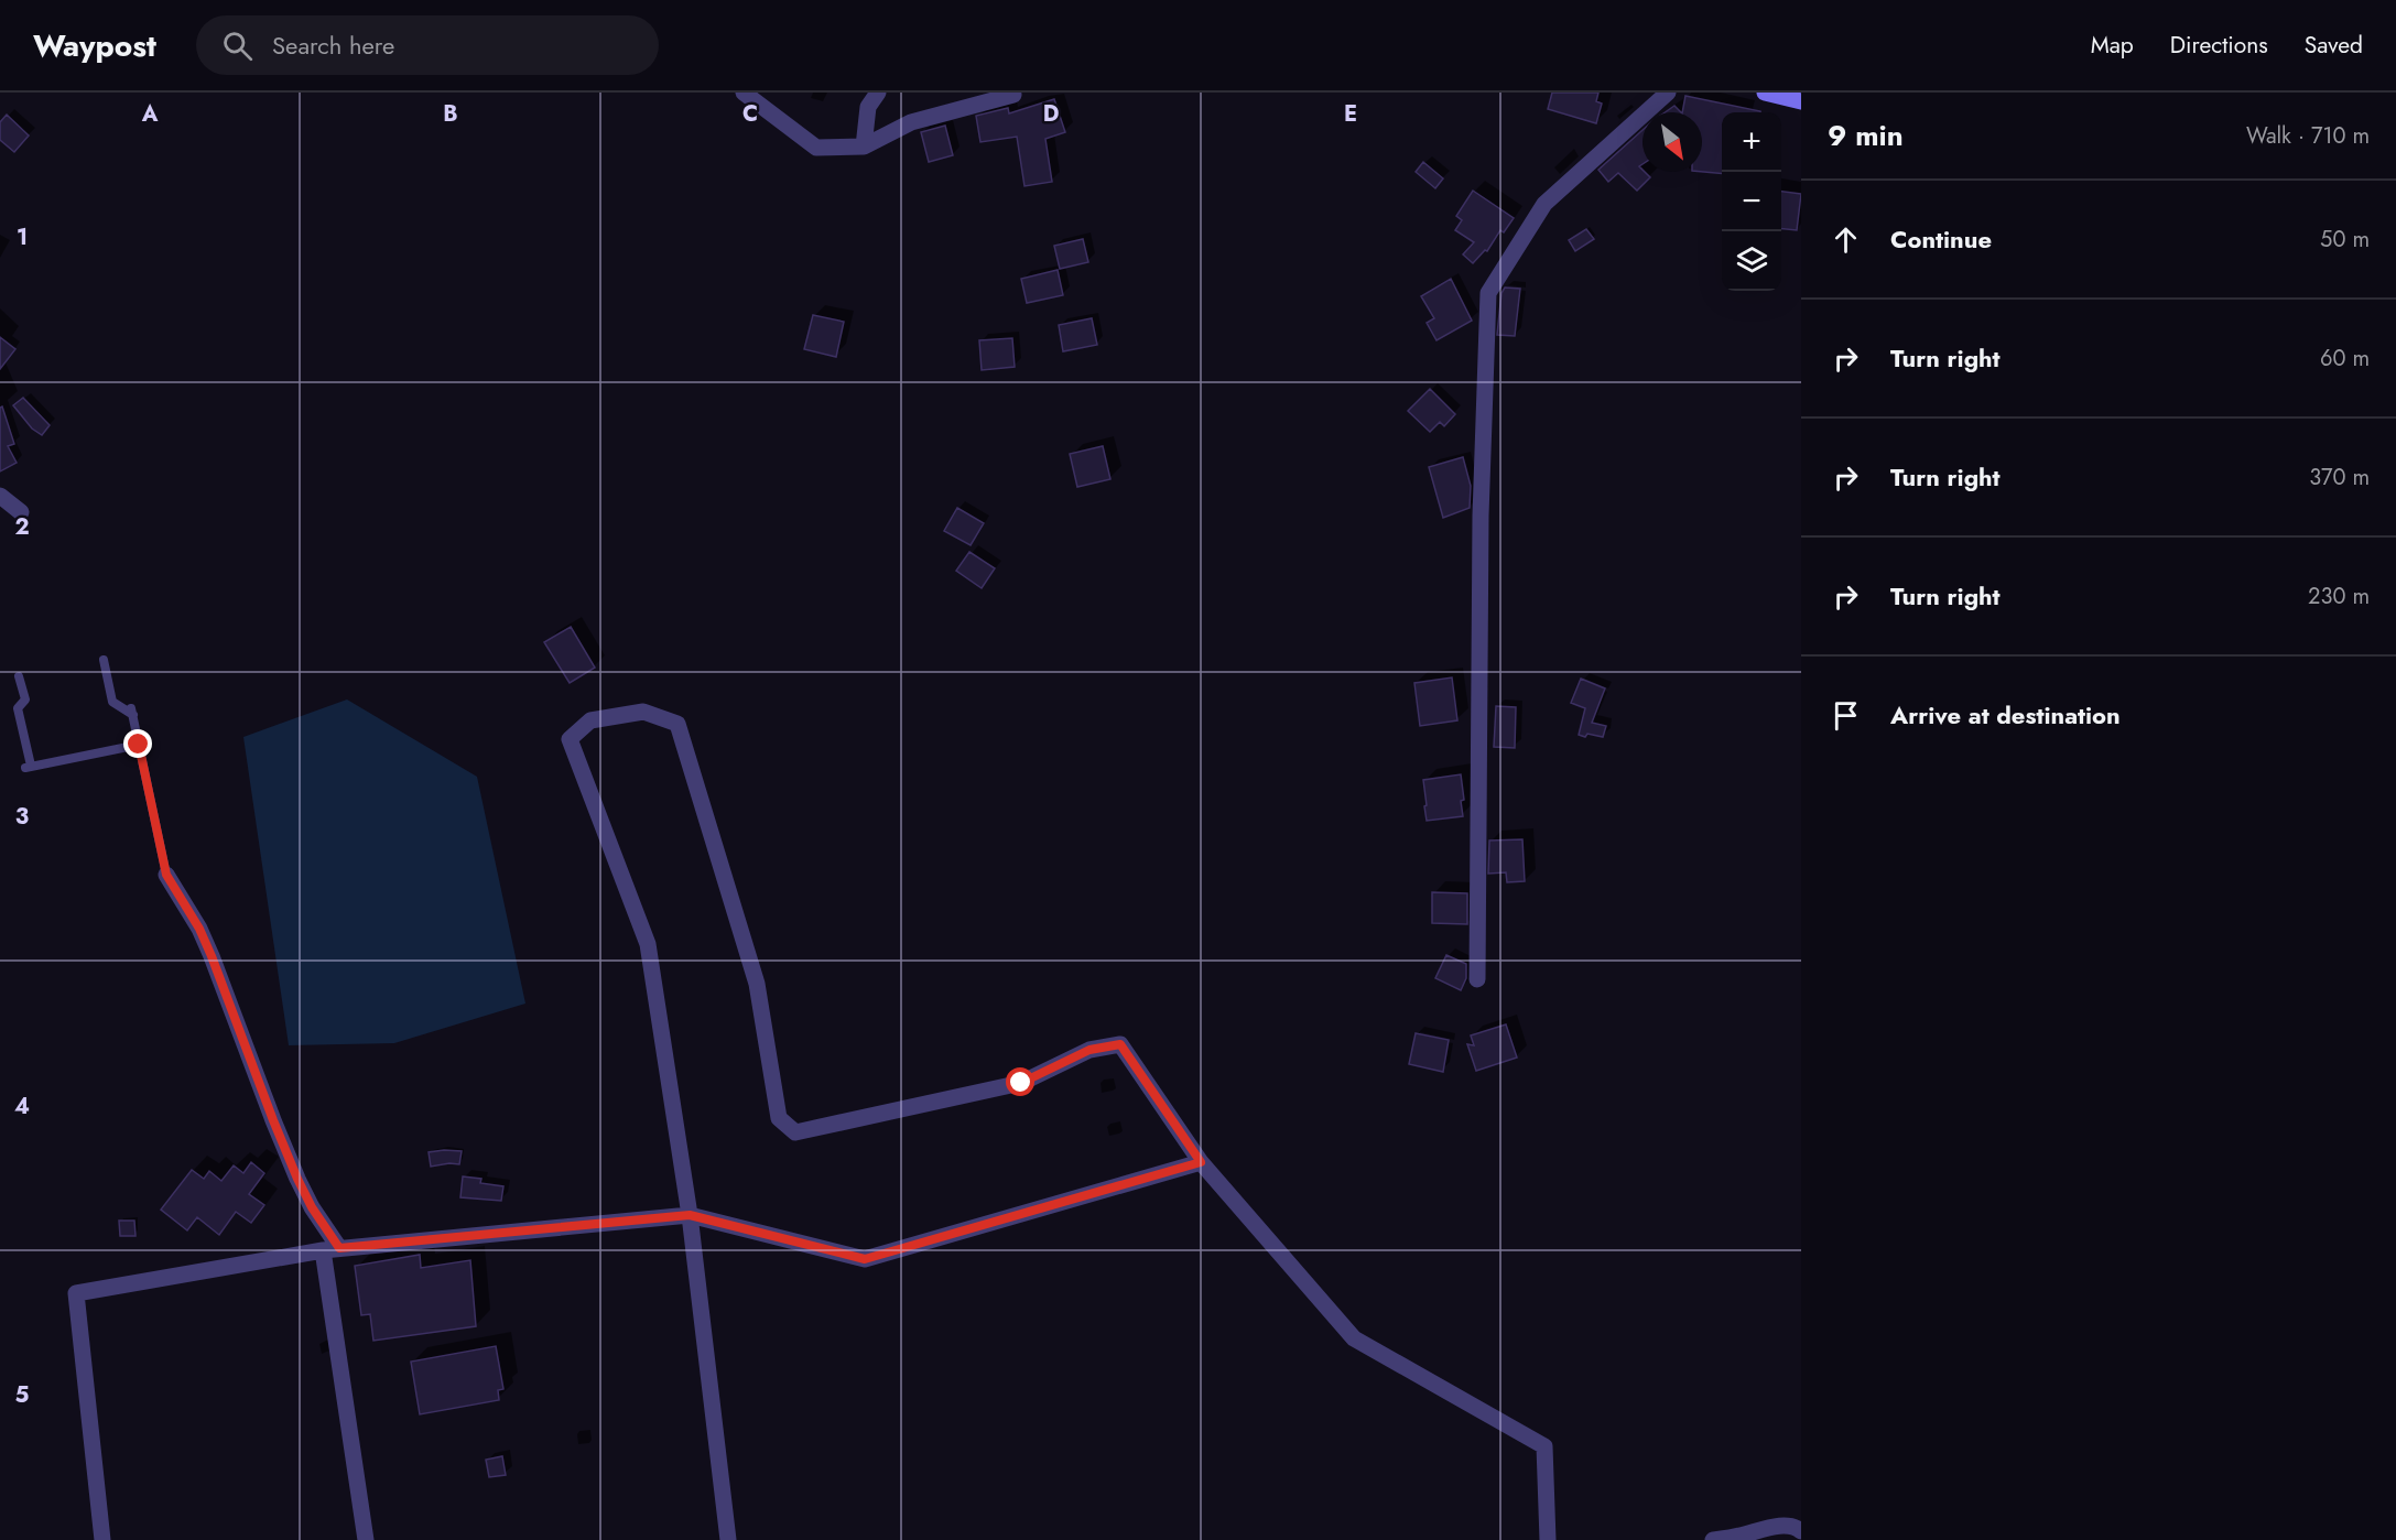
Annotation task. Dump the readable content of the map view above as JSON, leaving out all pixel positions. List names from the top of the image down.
{
  "north": "bottom right",
  "page": {
    "header": "Waypost",
    "search": "Search here",
    "nav": ["Map", "Directions", "Saved"],
    "heading": ["9 min", "Walk · 710 m"],
    "map_buttons": ["+", "−"],
    "list": [
      ["Continue", "50 m"],
      ["Turn right", "60 m"],
      ["Turn right", "370 m"],
      ["Turn right", "230 m"],
      "Arrive at destination"
    ]
  },
  "grid": {
    "columns": [
      "A",
      "B",
      "C",
      "D",
      "E"
    ],
    "rows": [
      "1",
      "2",
      "3",
      "4",
      "5"
    ]
  }
}
